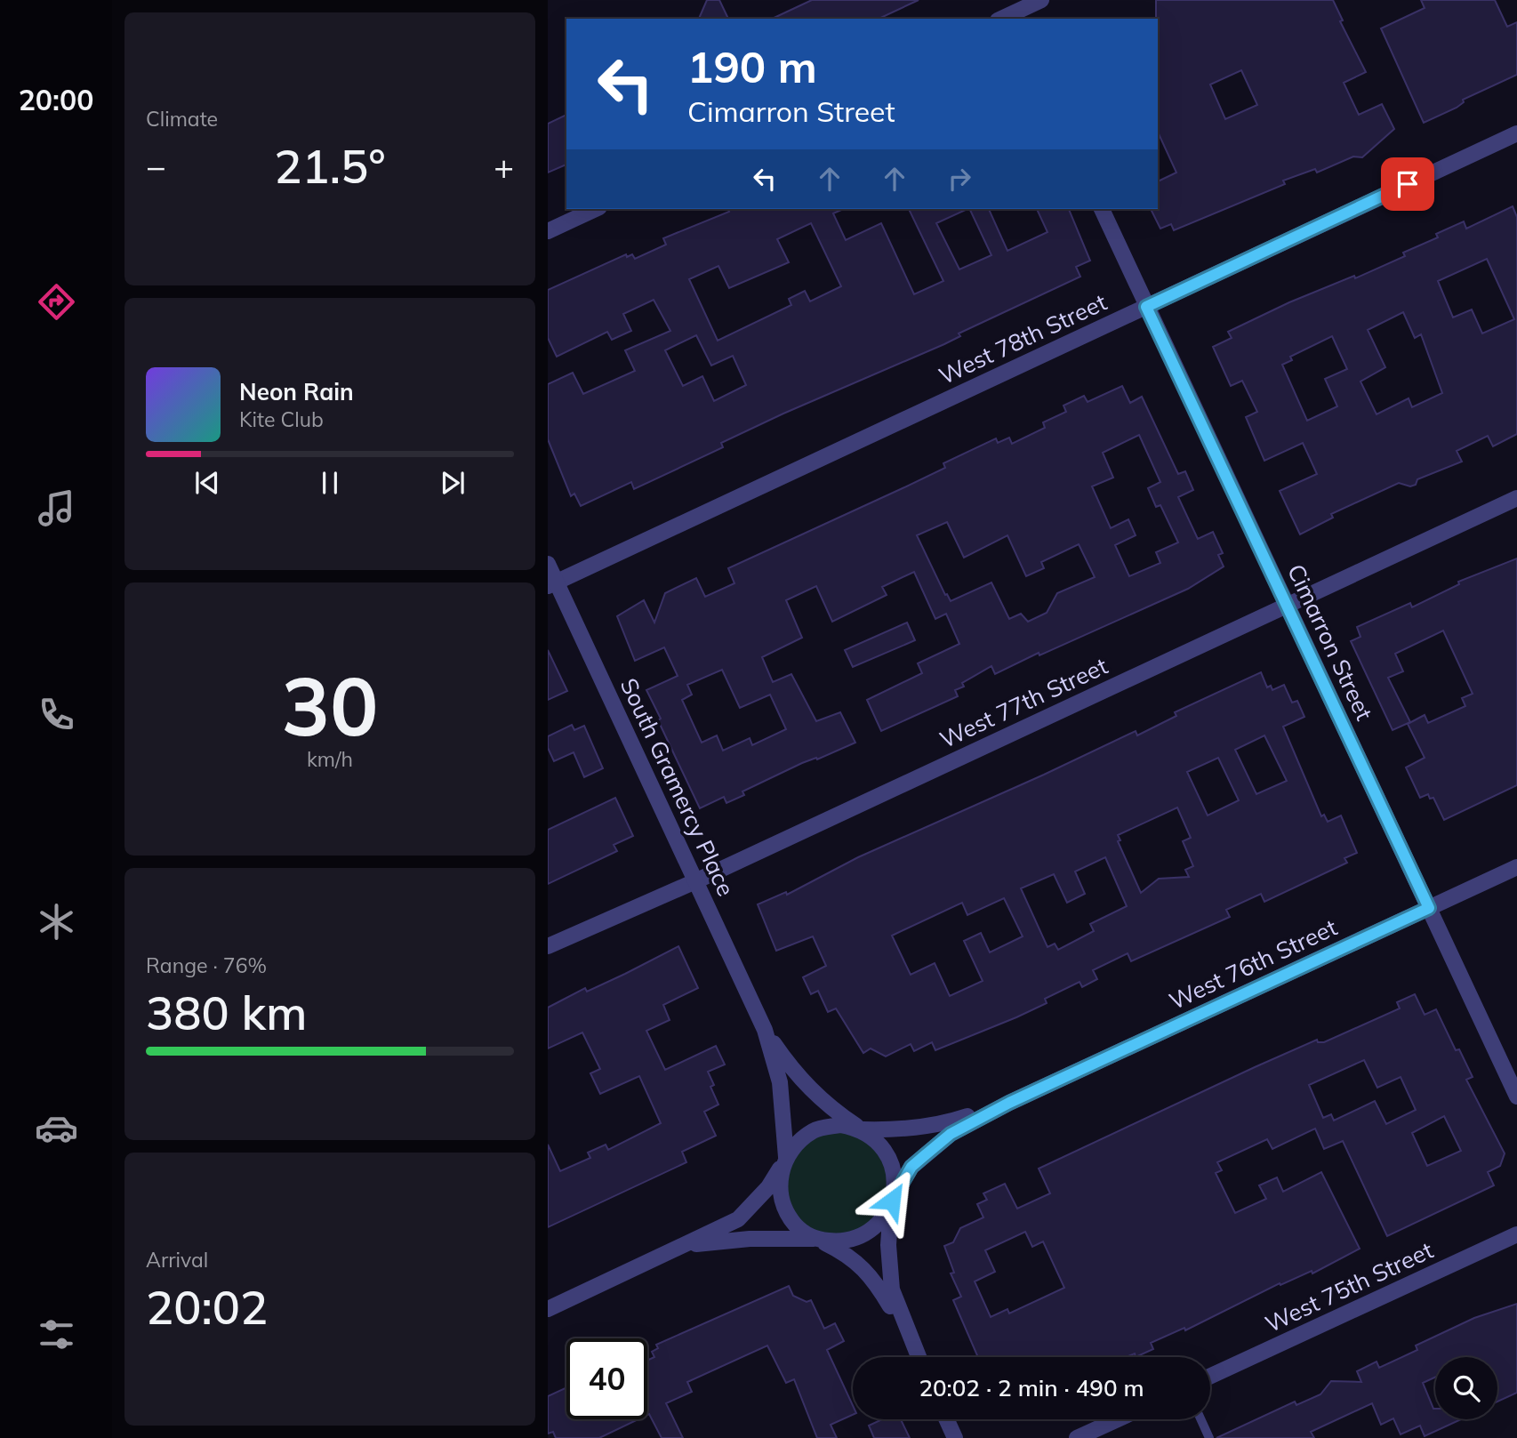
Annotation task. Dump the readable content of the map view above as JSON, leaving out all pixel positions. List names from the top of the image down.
{
  "streets": {
    "street": [
      "West 78th Street",
      "Cimarron Street",
      "West 77th Street",
      "South Gramercy Place",
      "West 76th Street",
      "West 75th Street"
    ]
  },
  "crossings": [
    ["West 78th Street", "Cimarron Street"],
    ["West 78th Street", "South Gramercy Place"],
    ["Cimarron Street", "West 77th Street"],
    ["Cimarron Street", "West 76th Street"],
    ["West 77th Street", "South Gramercy Place"],
    ["South Gramercy Place", "West 76th Street"]
  ],
  "page": {
    "tabs": "20:00",
    "tile": [
      "Climate",
      ["30", "km/h"],
      ["Range · 76%", "380 km"],
      ["Arrival", "20:02"]
    ],
    "turn": ["190 m", "Cimarron Street"],
    "heat": ["−", "21.5°", "+"],
    "song": ["Neon Rain", "Kite Club"],
    "limit": "40",
    "trip": "20:02 · 2 min · 490 m"
  }
}
